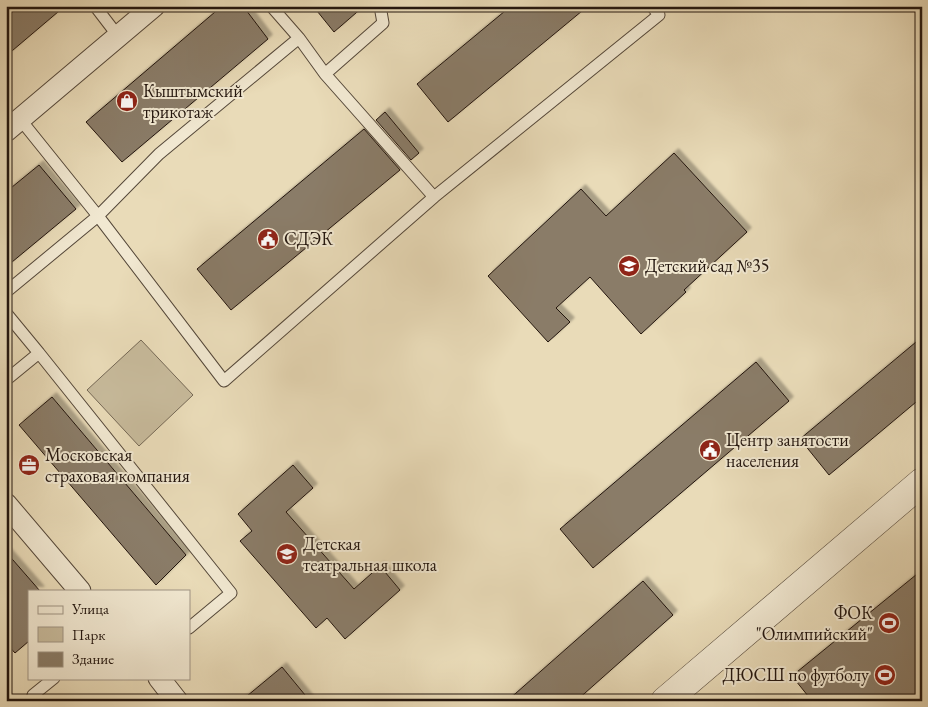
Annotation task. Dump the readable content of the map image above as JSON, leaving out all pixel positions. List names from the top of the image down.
{
  "places": {
    "shop": ["Кыштымский трикотаж"],
    "public building": ["СДЭК", "Центр занятости населения"],
    "school or university": ["Детский сад №35", "Детская театральная школа"],
    "office": ["Московская страховая компания"],
    "sports": ["ФОК \"Олимпийский\"", "ДЮСШ по футболу"]
  },
  "legend": ["Улица", "Парк", "Здание"]
}
